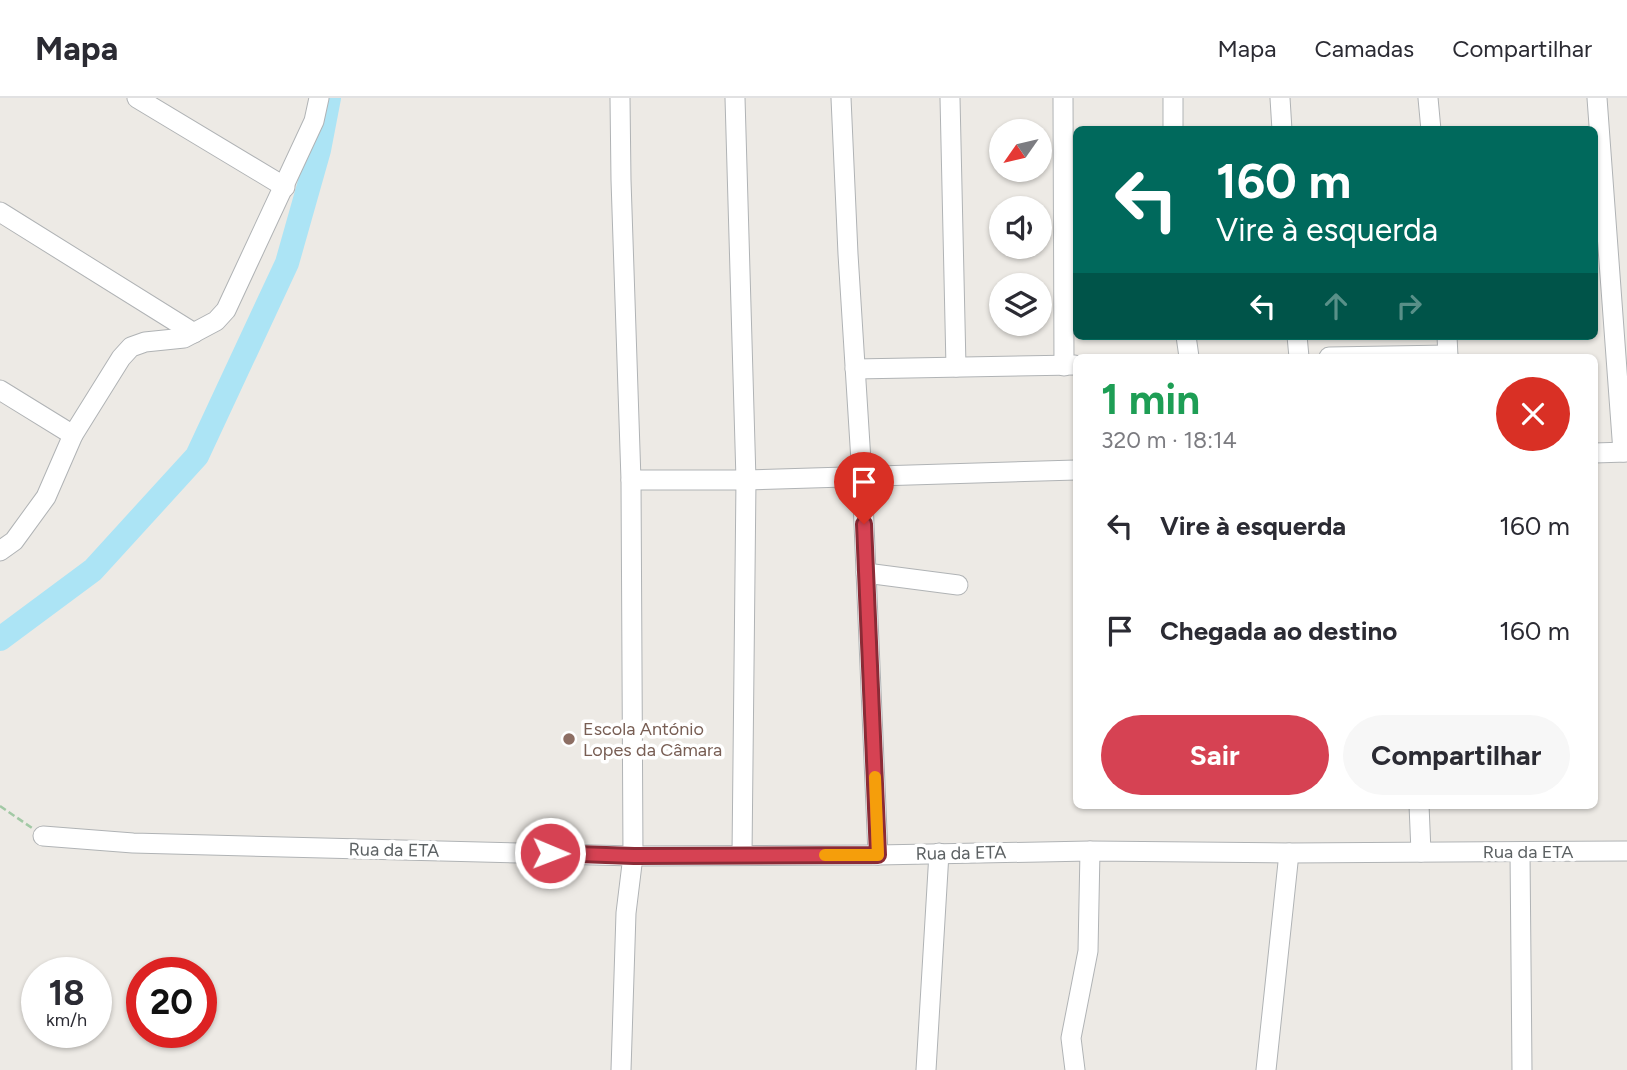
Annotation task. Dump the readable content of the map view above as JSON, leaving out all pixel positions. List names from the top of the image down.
{
  "streets": {
    "street": ["Rua da ETA"]
  },
  "places": ["Escola António Lopes da Câmara"],
  "north": "bottom left",
  "page": {
    "header": "Mapa",
    "nav": ["Mapa", "Camadas", "Compartilhar"],
    "turn": ["160 m", "Vire à esquerda"],
    "heading": ["1 min", "320 m · 18:14"],
    "list": [
      {
        "name": "Vire à esquerda",
        "value": "160 m"
      },
      {
        "name": "Chegada ao destino",
        "value": "160 m"
      }
    ],
    "buttons": ["Sair", "Compartilhar"],
    "speed": "18 km/h",
    "limit": "20"
  }
}
